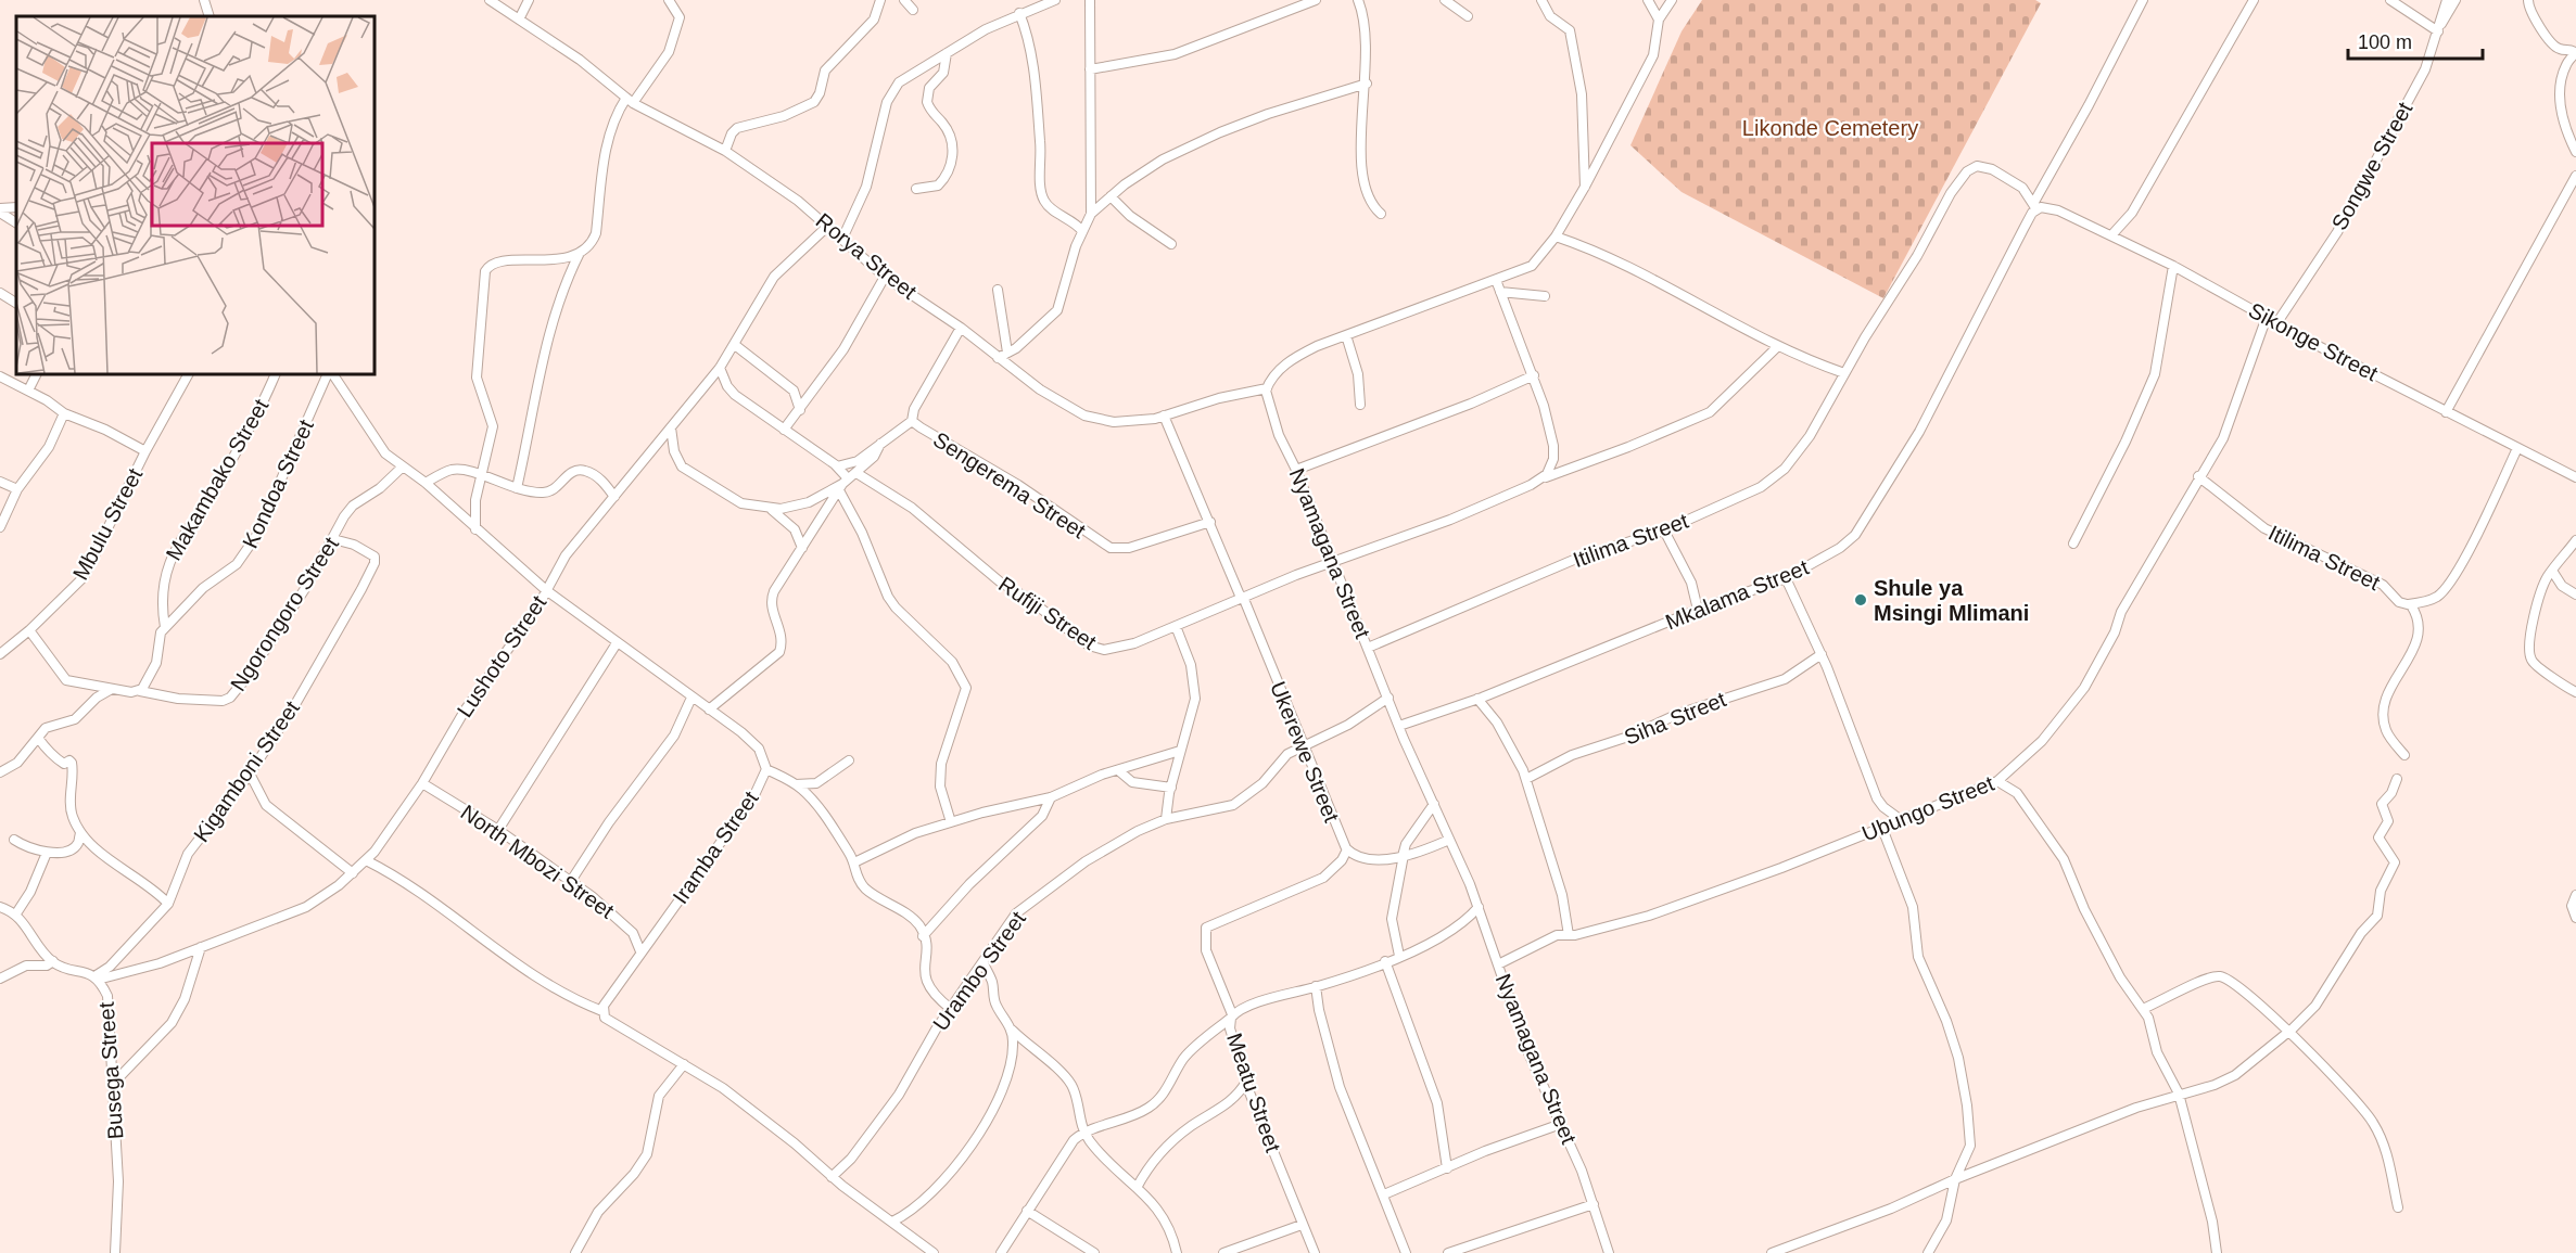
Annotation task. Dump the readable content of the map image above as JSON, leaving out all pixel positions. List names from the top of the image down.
{
  "streets": {
    "street": [
      "Songwe Street",
      "Rorya Street",
      "Sikonge Street",
      "Makambako Street",
      "Kondoa Street",
      "Sengerema Street",
      "Mbulu Street",
      "Itilima Street",
      "Nyamagana Street",
      "Mkalama Street",
      "Rufiji Street",
      "Ngorongoro Street",
      "Lushoto Street",
      "Siha Street",
      "Ukerewe Street",
      "Kigamboni Street",
      "Ubungo Street",
      "Iramba Street",
      "North Mbozi Street",
      "Urambo Street",
      "Busega Street",
      "Meatu Street"
    ]
  },
  "crossings": [
    ["Songwe Street", "Sikonge Street"],
    ["Rorya Street", "Sengerema Street"],
    ["Rorya Street", "Nyamagana Street"],
    ["Rorya Street", "Lushoto Street"],
    ["Rorya Street", "Ukerewe Street"],
    ["Sikonge Street", "Itilima Street"],
    ["Sikonge Street", "Mkalama Street"],
    ["Sikonge Street", "Ubungo Street"],
    ["Makambako Street", "Kondoa Street"],
    ["Kondoa Street", "Ngorongoro Street"],
    ["Sengerema Street", "Ukerewe Street"],
    ["Itilima Street", "Nyamagana Street"],
    ["Itilima Street", "Mkalama Street"],
    ["Itilima Street", "Ubungo Street"],
    ["Nyamagana Street", "Mkalama Street"],
    ["Nyamagana Street", "Rufiji Street"],
    ["Nyamagana Street", "Ubungo Street"],
    ["Nyamagana Street", "Urambo Street"],
    ["Nyamagana Street", "Meatu Street"],
    ["Rufiji Street", "Ukerewe Street"],
    ["Ngorongoro Street", "Kigamboni Street"],
    ["Ngorongoro Street", "Iramba Street"],
    ["Lushoto Street", "Kigamboni Street"],
    ["Lushoto Street", "Iramba Street"],
    ["Lushoto Street", "North Mbozi Street"],
    ["Lushoto Street", "Busega Street"],
    ["Ukerewe Street", "Urambo Street"],
    ["Kigamboni Street", "Busega Street"],
    ["Iramba Street", "North Mbozi Street"]
  ],
  "parks": ["Likonde Cemetery"],
  "places": ["Shule ya Msingi Mlimani"],
  "scale_bar": "100 m"
}
